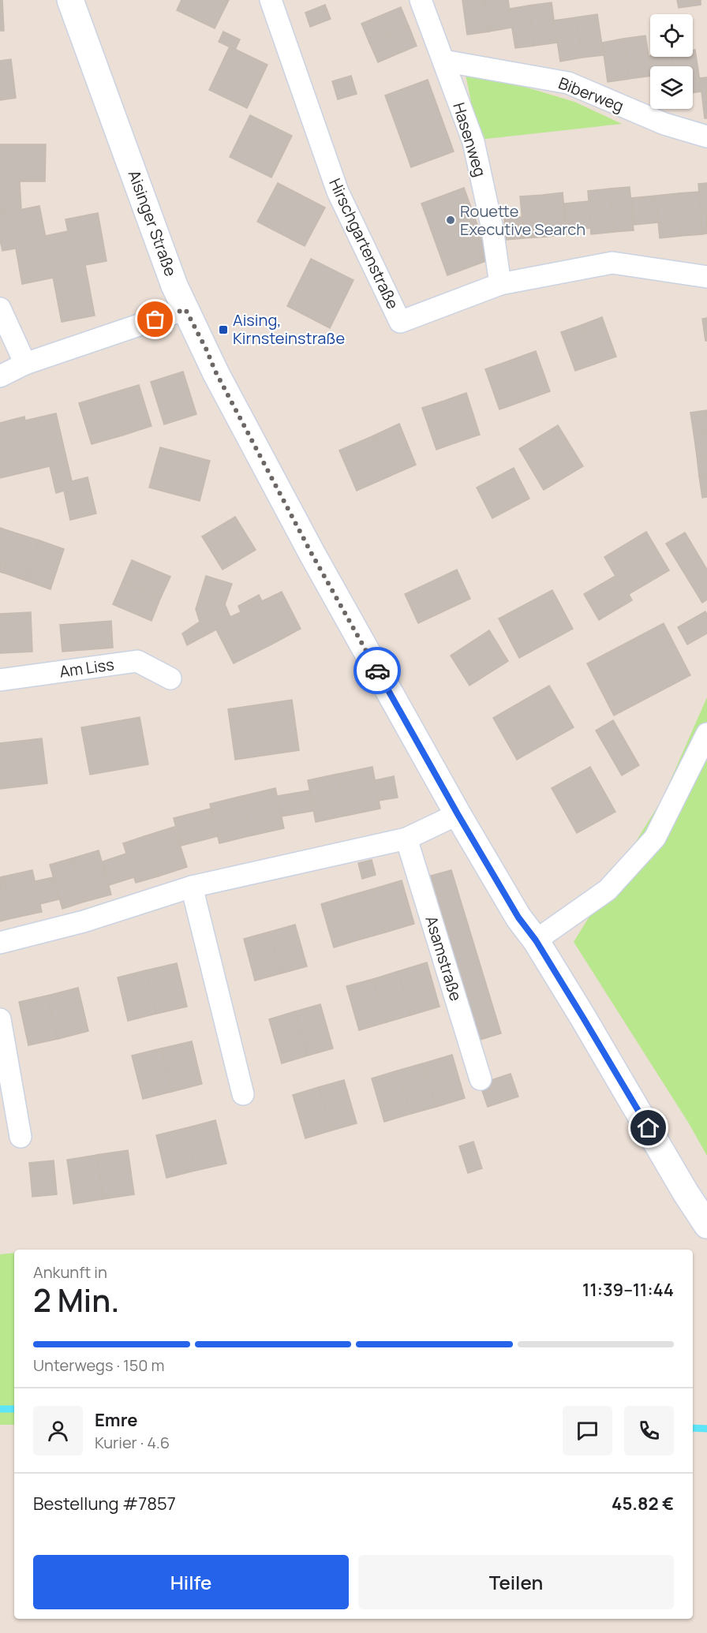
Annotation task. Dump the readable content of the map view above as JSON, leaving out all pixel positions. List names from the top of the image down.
{
  "streets": {
    "main road": ["Aisinger Straße"],
    "street": [
      "Biberweg",
      "Hasenweg",
      "Hirschgartenstraße",
      "Am Liss",
      "Asamstraße"
    ]
  },
  "crossings": [
    ["Biberweg", "Hasenweg"],
    ["Hasenweg", "Hirschgartenstraße"]
  ],
  "places": {
    "other": ["Rouette Executive Search"],
    "transit": ["Aising, Kirnsteinstraße"]
  },
  "page": {
    "heading": ["2 Min.", "Ankunft in", "11:39–11:44"],
    "panel": [
      "Emre",
      "Kurier · 4.6",
      "Bestellung #7857",
      "45.82 €"
    ],
    "bar": "Unterwegs · 150 m",
    "buttons": ["Hilfe", "Teilen"]
  }
}
